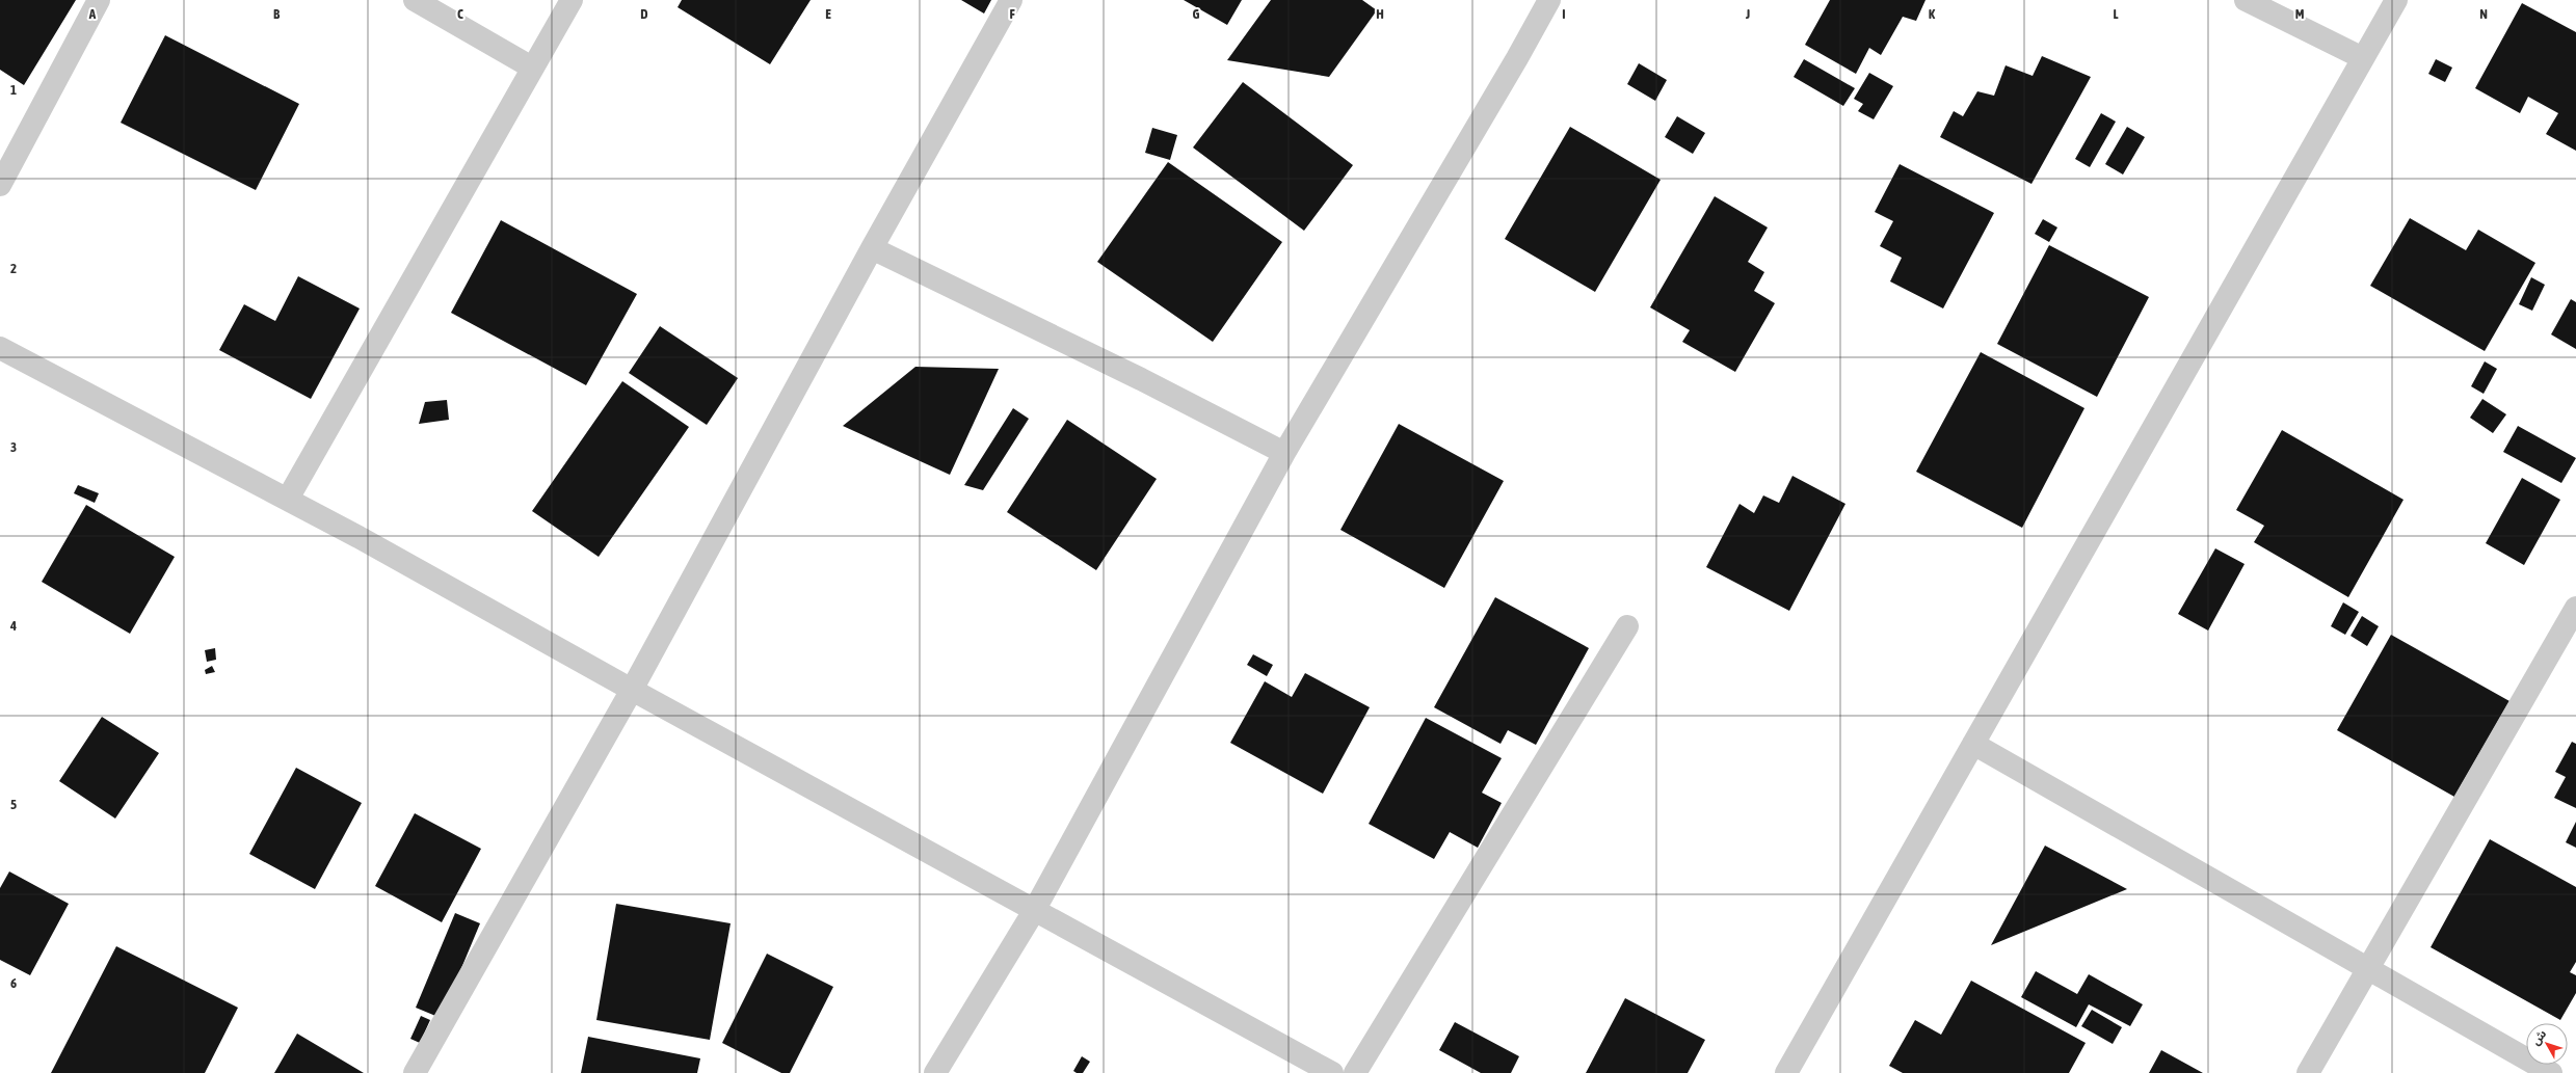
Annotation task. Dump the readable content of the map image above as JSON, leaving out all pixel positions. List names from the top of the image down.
{
  "north": "top left",
  "grid": {
    "columns": [
      "A",
      "B",
      "C",
      "D",
      "E",
      "F",
      "G",
      "H",
      "I",
      "J",
      "K",
      "L",
      "M",
      "N"
    ],
    "rows": [
      "1",
      "2",
      "3",
      "4",
      "5",
      "6"
    ]
  }
}
